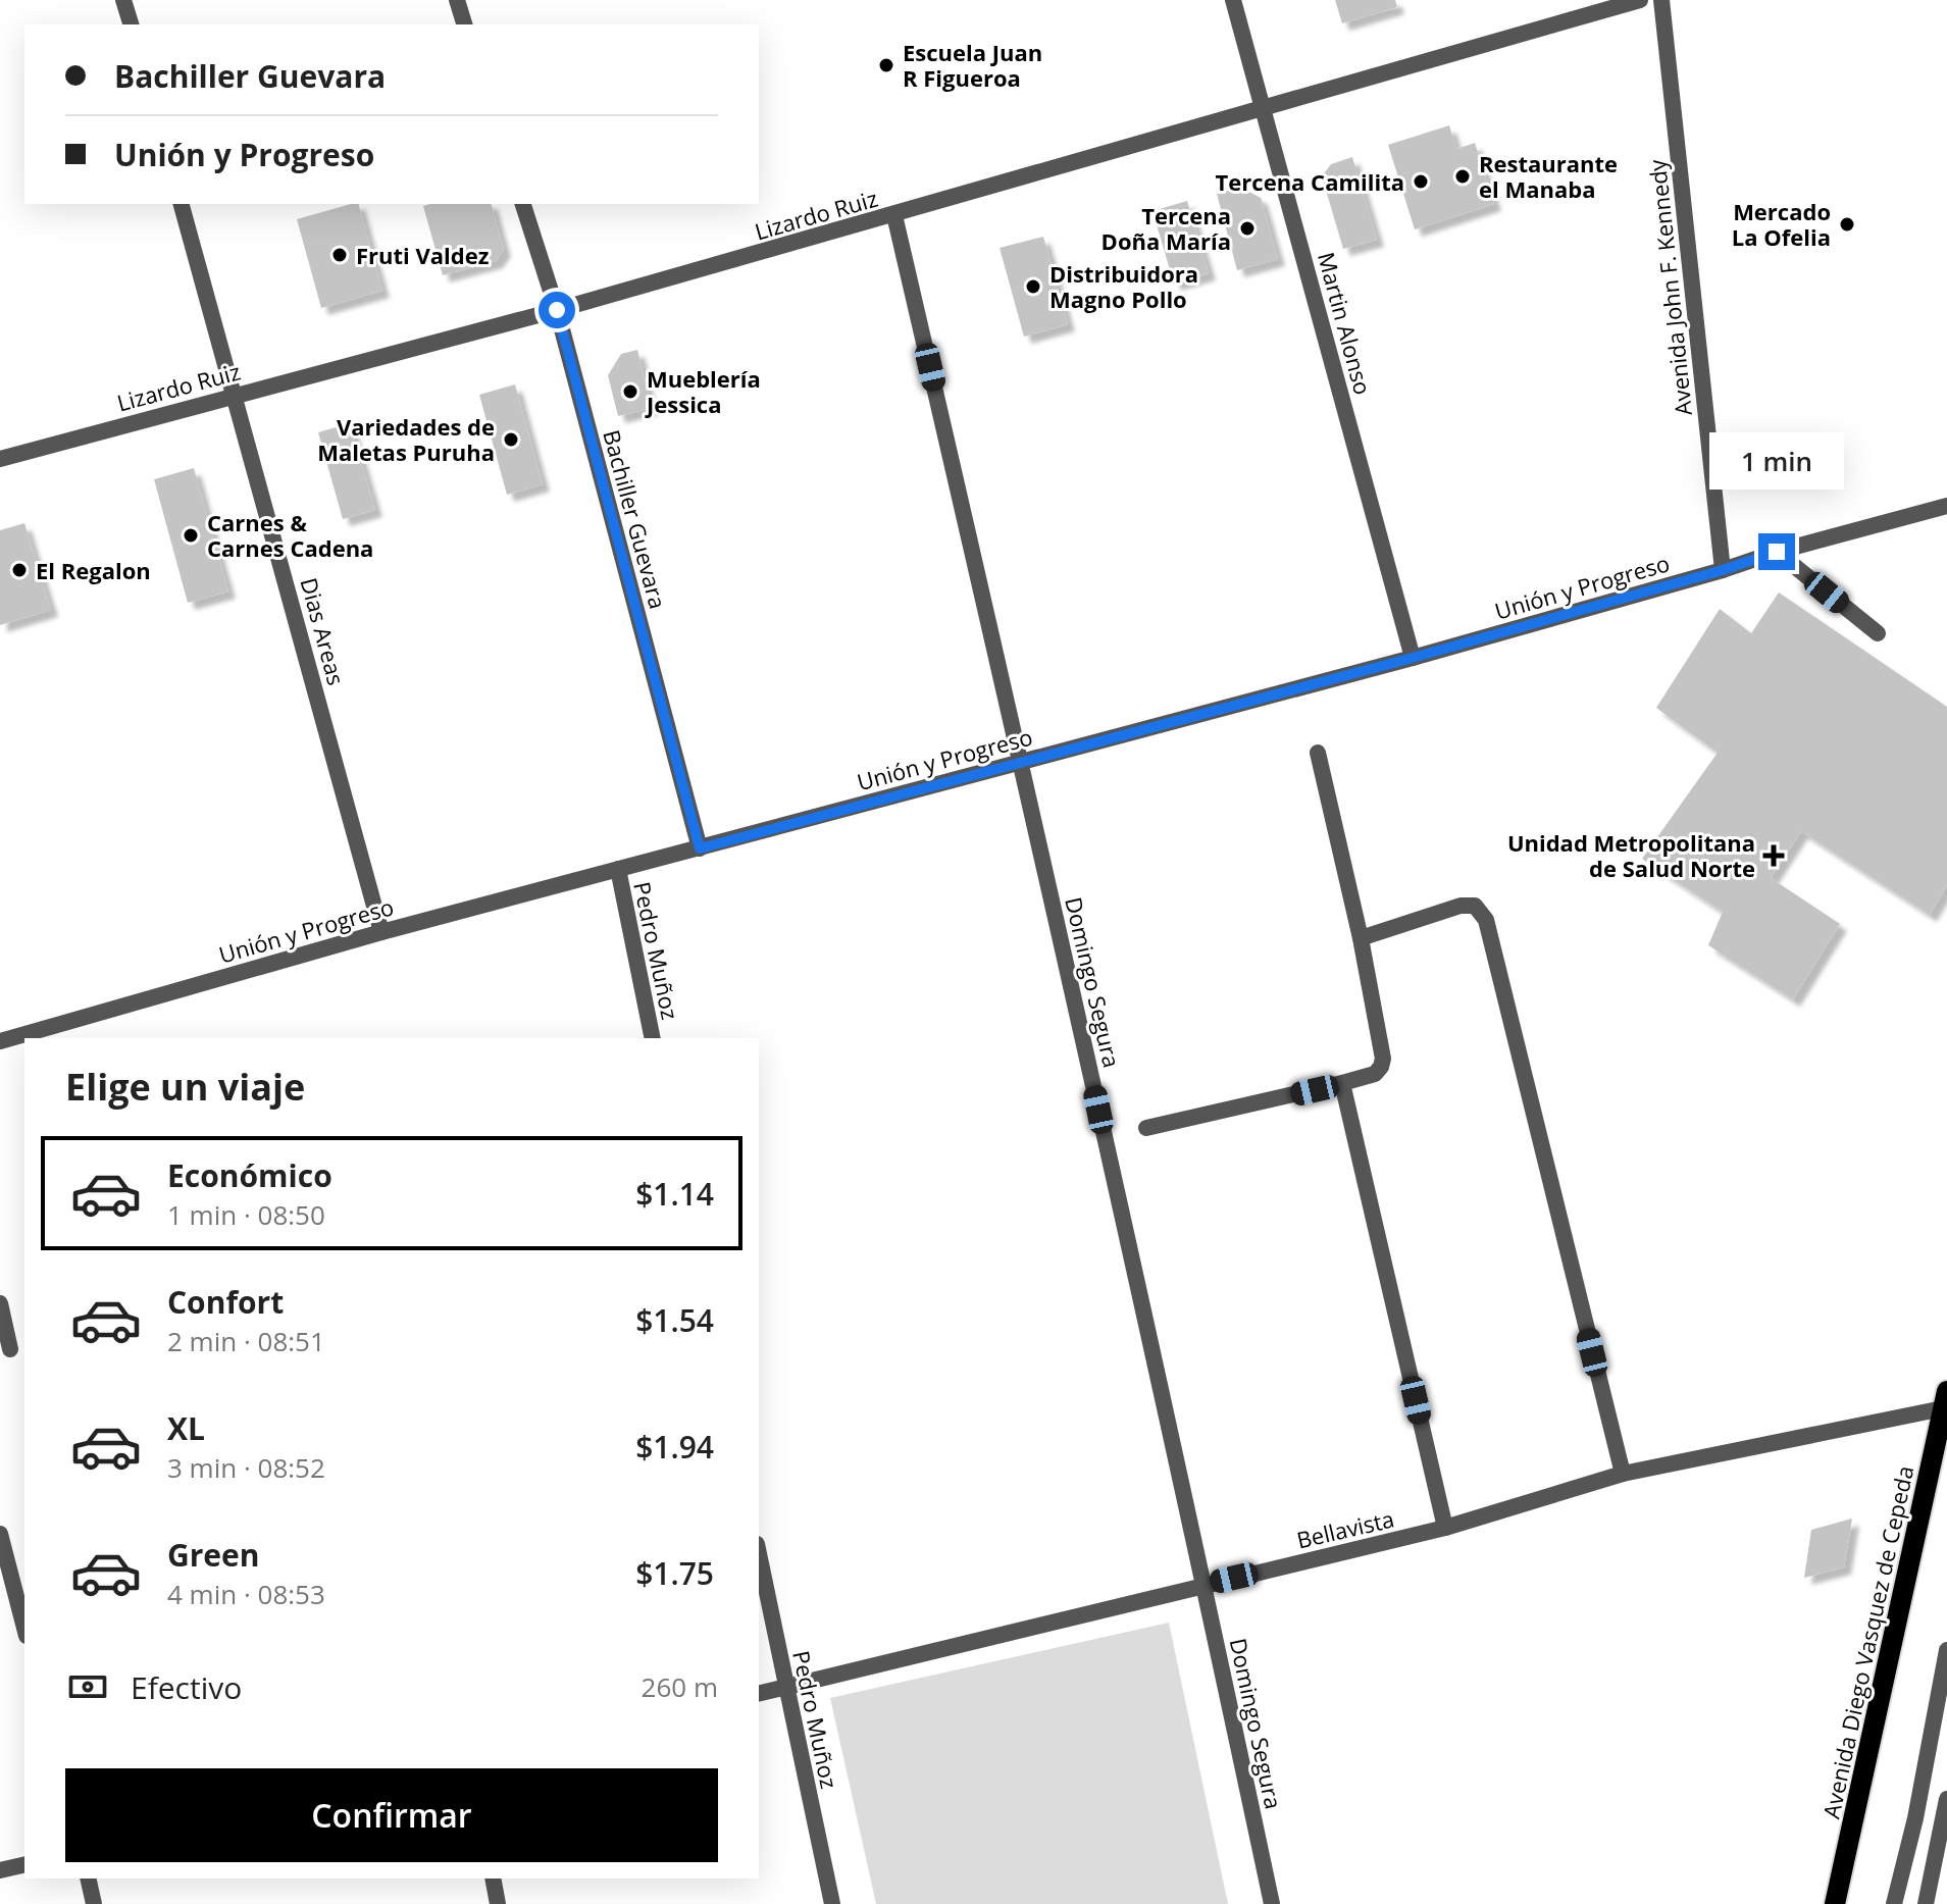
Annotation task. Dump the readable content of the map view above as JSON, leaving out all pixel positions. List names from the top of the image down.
{
  "streets": {
    "main road": ["Avenida Diego Vasquez de Cepeda"],
    "street": [
      "Lizardo Ruiz",
      "Avenida John F. Kennedy",
      "Martin Alonso",
      "Bachiller Guevara",
      "Unión y Progreso",
      "Dias Areas",
      "Pedro Muñoz",
      "Domingo Segura",
      "Bellavista"
    ]
  },
  "crossings": [
    ["Lizardo Ruiz", "Martin Alonso"],
    ["Lizardo Ruiz", "Bachiller Guevara"],
    ["Lizardo Ruiz", "Dias Areas"],
    ["Lizardo Ruiz", "Domingo Segura"],
    ["Avenida John F. Kennedy", "Unión y Progreso"],
    ["Martin Alonso", "Unión y Progreso"],
    ["Bachiller Guevara", "Unión y Progreso"],
    ["Unión y Progreso", "Dias Areas"],
    ["Unión y Progreso", "Pedro Muñoz"],
    ["Unión y Progreso", "Domingo Segura"],
    ["Pedro Muñoz", "Bellavista"],
    ["Domingo Segura", "Bellavista"],
    ["Bellavista", "Avenida Diego Vasquez de Cepeda"]
  ],
  "places": {
    "other": [
      "Escuela Juan R Figueroa",
      "Restaurante el Manaba",
      "Tercena Camilita",
      "Mercado La Ofelia",
      "Tercena Doña María",
      "Fruti Valdez",
      "Distribuidora Magno Pollo",
      "Mueblería Jessica",
      "Variedades de Maletas Puruha",
      "Carnes & Carnes Cadena",
      "El Regalon"
    ],
    "health": ["Unidad Metropolitana de Salud Norte"]
  },
  "page": {
    "banner": ["Bachiller Guevara", "Unión y Progreso"],
    "bubble": "1 min",
    "heading": "Elige un viaje",
    "list": [
      {
        "name": "Económico",
        "note": "1 min · 08:50",
        "value": "$1.14"
      },
      {
        "name": "Confort",
        "note": "2 min · 08:51",
        "value": "$1.54"
      },
      {
        "name": "XL",
        "note": "3 min · 08:52",
        "value": "$1.94"
      },
      {
        "name": "Green",
        "note": "4 min · 08:53",
        "value": "$1.75"
      }
    ],
    "pay": ["Efectivo", "260 m"],
    "buttons": "Confirmar"
  }
}
